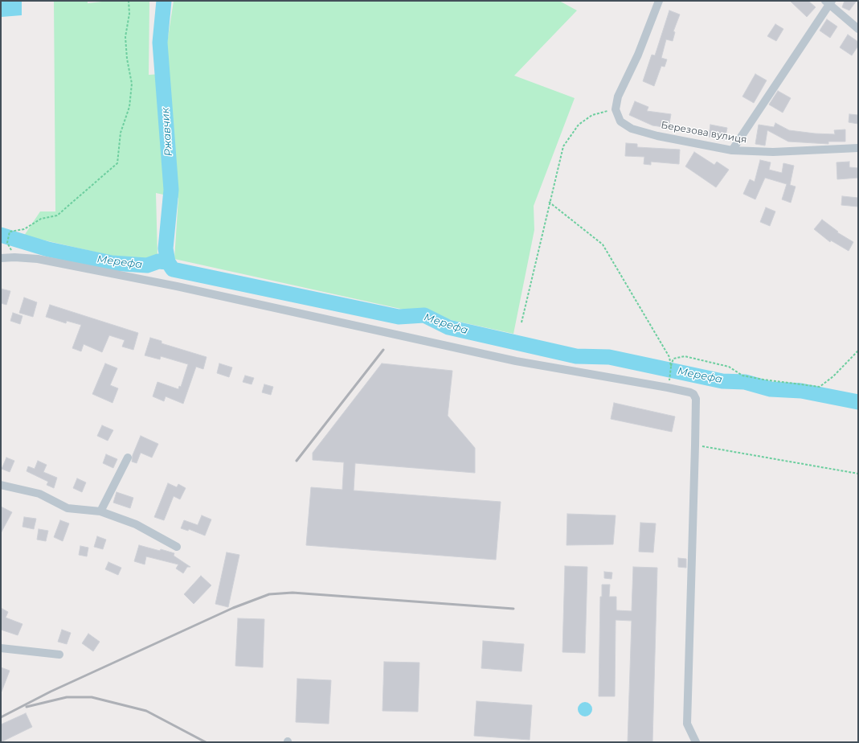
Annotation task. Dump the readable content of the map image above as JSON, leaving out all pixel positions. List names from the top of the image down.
{
  "streets": {
    "street": ["Березова вулиця"]
  },
  "water": ["Ржавчик", "Мерефа"]
}
